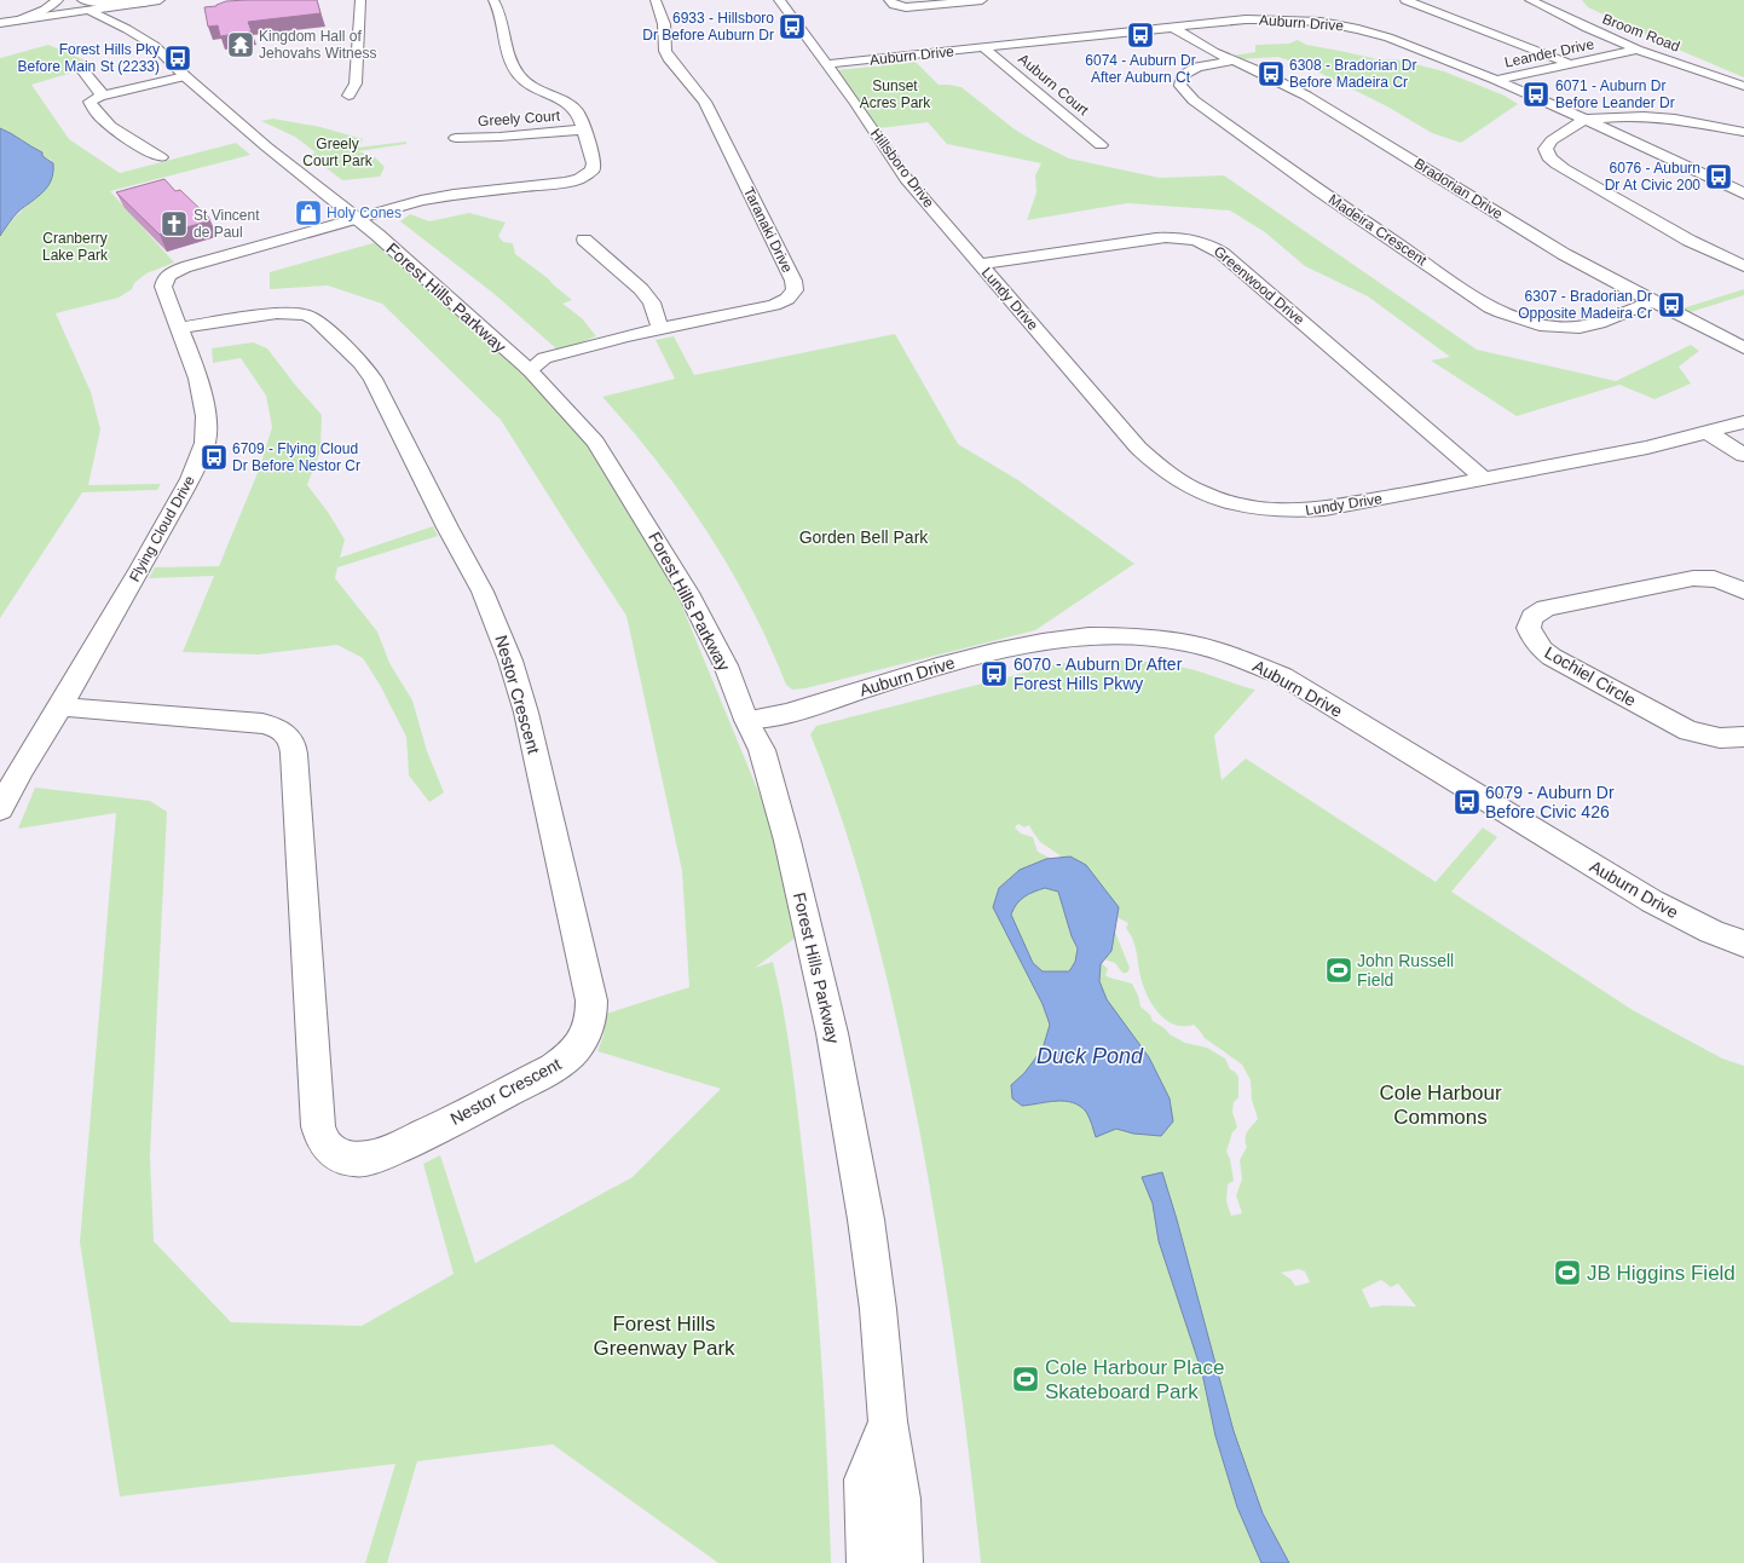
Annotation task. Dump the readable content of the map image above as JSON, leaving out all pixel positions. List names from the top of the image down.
{
  "streets": {
    "main road": [
      "Auburn Drive",
      "Broom Road",
      "Leander Drive",
      "Auburn Court",
      "Greely Court",
      "Hillsboro Drive",
      "Bradorian Drive",
      "Taranaki Drive",
      "Madeira Crescent",
      "Greenwood Drive",
      "Forest Hills Parkway",
      "Lundy Drive",
      "Flying Cloud Drive",
      "Lochiel Circle",
      "Nestor Crescent"
    ]
  },
  "crossings": [
    ["Auburn Drive", "Leander Drive"],
    ["Auburn Drive", "Auburn Court"],
    ["Auburn Drive", "Hillsboro Drive"],
    ["Auburn Drive", "Bradorian Drive"],
    ["Auburn Drive", "Forest Hills Parkway"],
    ["Broom Road", "Leander Drive"],
    ["Hillsboro Drive", "Greenwood Drive"],
    ["Hillsboro Drive", "Lundy Drive"],
    ["Bradorian Drive", "Madeira Crescent"],
    ["Taranaki Drive", "Forest Hills Parkway"],
    ["Greenwood Drive", "Lundy Drive"],
    ["Forest Hills Parkway", "Flying Cloud Drive"],
    ["Flying Cloud Drive", "Nestor Crescent"]
  ],
  "water": ["Duck Pond"],
  "parks": [
    "Sunset Acres Park",
    "Greely Court Park",
    "Cranberry Lake Park",
    "Gorden Bell Park",
    "Cole Harbour Commons",
    "Forest Hills Greenway Park"
  ],
  "places": {
    "bus stop": [
      "6933 - Hillsboro Dr Before Auburn Dr",
      "6074 - Auburn Dr After Auburn Ct",
      "Forest Hills Pky Before Main St (2233)",
      "6308 - Bradorian Dr Before Madeira Cr",
      "6071 - Auburn Dr Before Leander Dr",
      "6076 - Auburn Dr At Civic 200",
      "6307 - Bradorian Dr Opposite Madeira Cr",
      "6709 - Flying Cloud Dr Before Nestor Cr",
      "6070 - Auburn Dr After Forest Hills Pkwy",
      "6079 - Auburn Dr Before Civic 426"
    ],
    "temple": ["Kingdom Hall of Jehovahs Witness"],
    "shop": ["Holy Cones"],
    "church": ["St Vincent de Paul"],
    "sports": ["John Russell Field", "JB Higgins Field", "Cole Harbour Place Skateboard Park"]
  }
}
